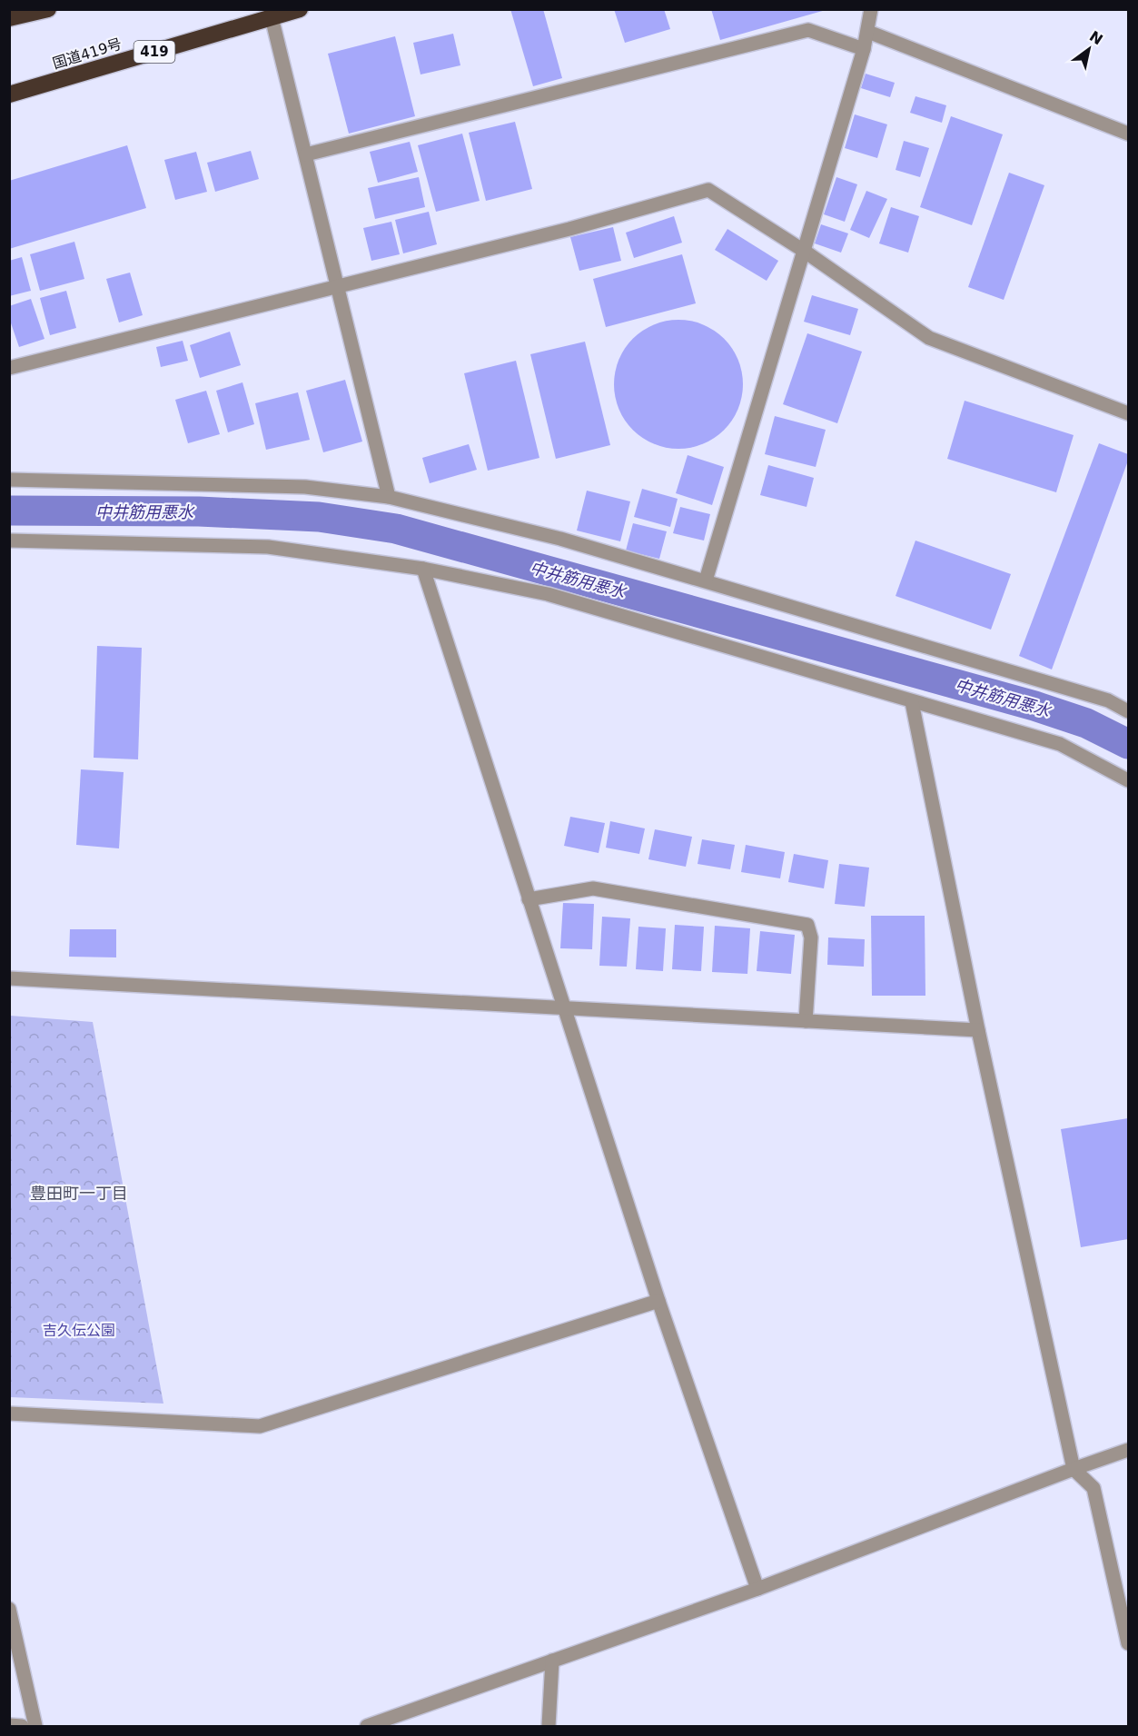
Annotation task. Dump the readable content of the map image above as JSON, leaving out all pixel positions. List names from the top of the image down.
{
  "streets": {
    "highway": ["419", "国道419号"]
  },
  "districts": ["豊田町一丁目"],
  "water": ["中井筋用悪水"],
  "parks": ["吉久伝公園"],
  "north": "top right"
}
